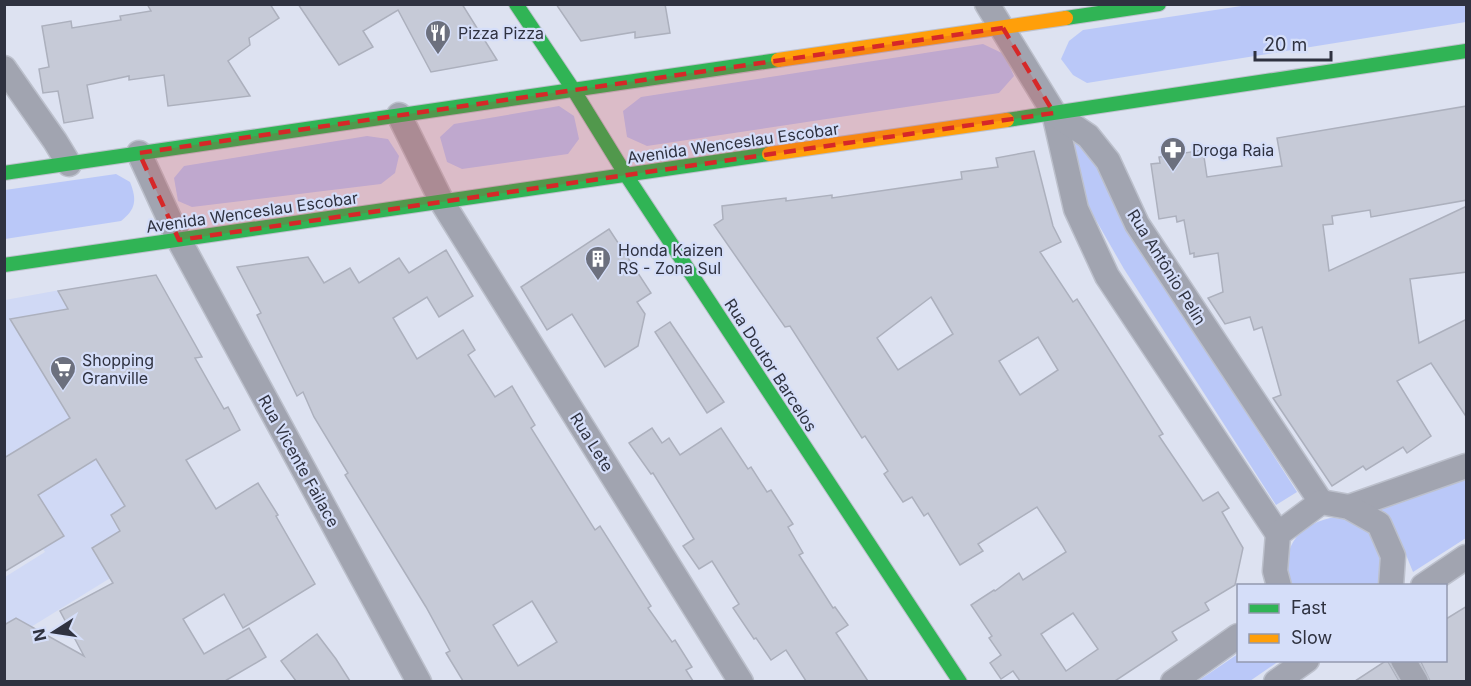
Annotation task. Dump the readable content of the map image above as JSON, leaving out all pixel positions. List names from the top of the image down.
{
  "streets": {
    "main road": ["Avenida Wenceslau Escobar", "Rua Doutor Barcelos"],
    "street": ["Rua Antônio Pelin", "Rua Lete", "Rua Vicente Failace"]
  },
  "crossings": [
    ["Avenida Wenceslau Escobar", "Rua Antônio Pelin"],
    ["Avenida Wenceslau Escobar", "Rua Doutor Barcelos"],
    ["Avenida Wenceslau Escobar", "Rua Lete"],
    ["Avenida Wenceslau Escobar", "Rua Vicente Failace"]
  ],
  "places": {
    "restaurant": ["Pizza Pizza"],
    "pharmacy": ["Droga Raia"],
    "building": ["Honda Kaizen RS - Zona Sul"],
    "supermarket": ["Shopping Granville"]
  },
  "legend": ["Fast", "Slow"],
  "scale_bar": "20 m",
  "north": "left"
}
